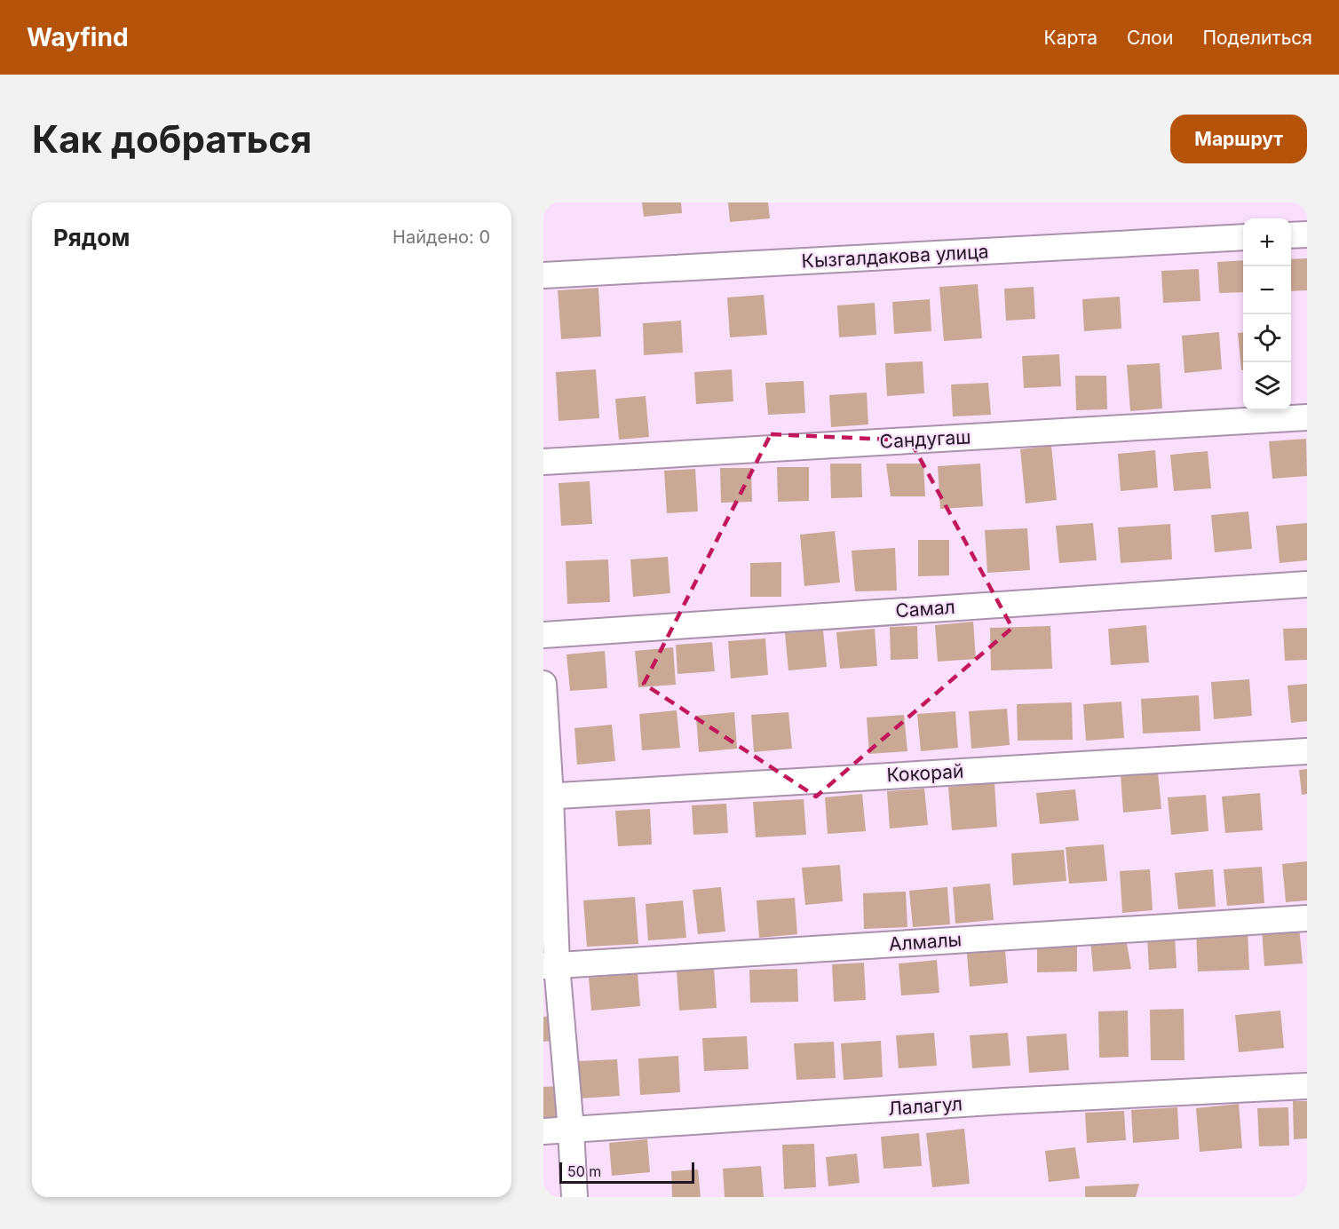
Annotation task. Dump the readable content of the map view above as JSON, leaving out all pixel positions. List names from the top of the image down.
{
  "streets": {
    "street": [
      "Кызгалдакова улица",
      "Сандугаш",
      "Самал",
      "Кокорай",
      "Алмалы",
      "Лалагул"
    ]
  },
  "scale_bar": "50 m",
  "page": {
    "header": "Wayfind",
    "nav": ["Карта", "Слои", "Поделиться"],
    "buttons": "Маршрут",
    "title": "Как добраться",
    "heading": ["Рядом", "Найдено: 0"],
    "map_buttons": ["+", "−"],
    "scale": "50 m"
  }
}
